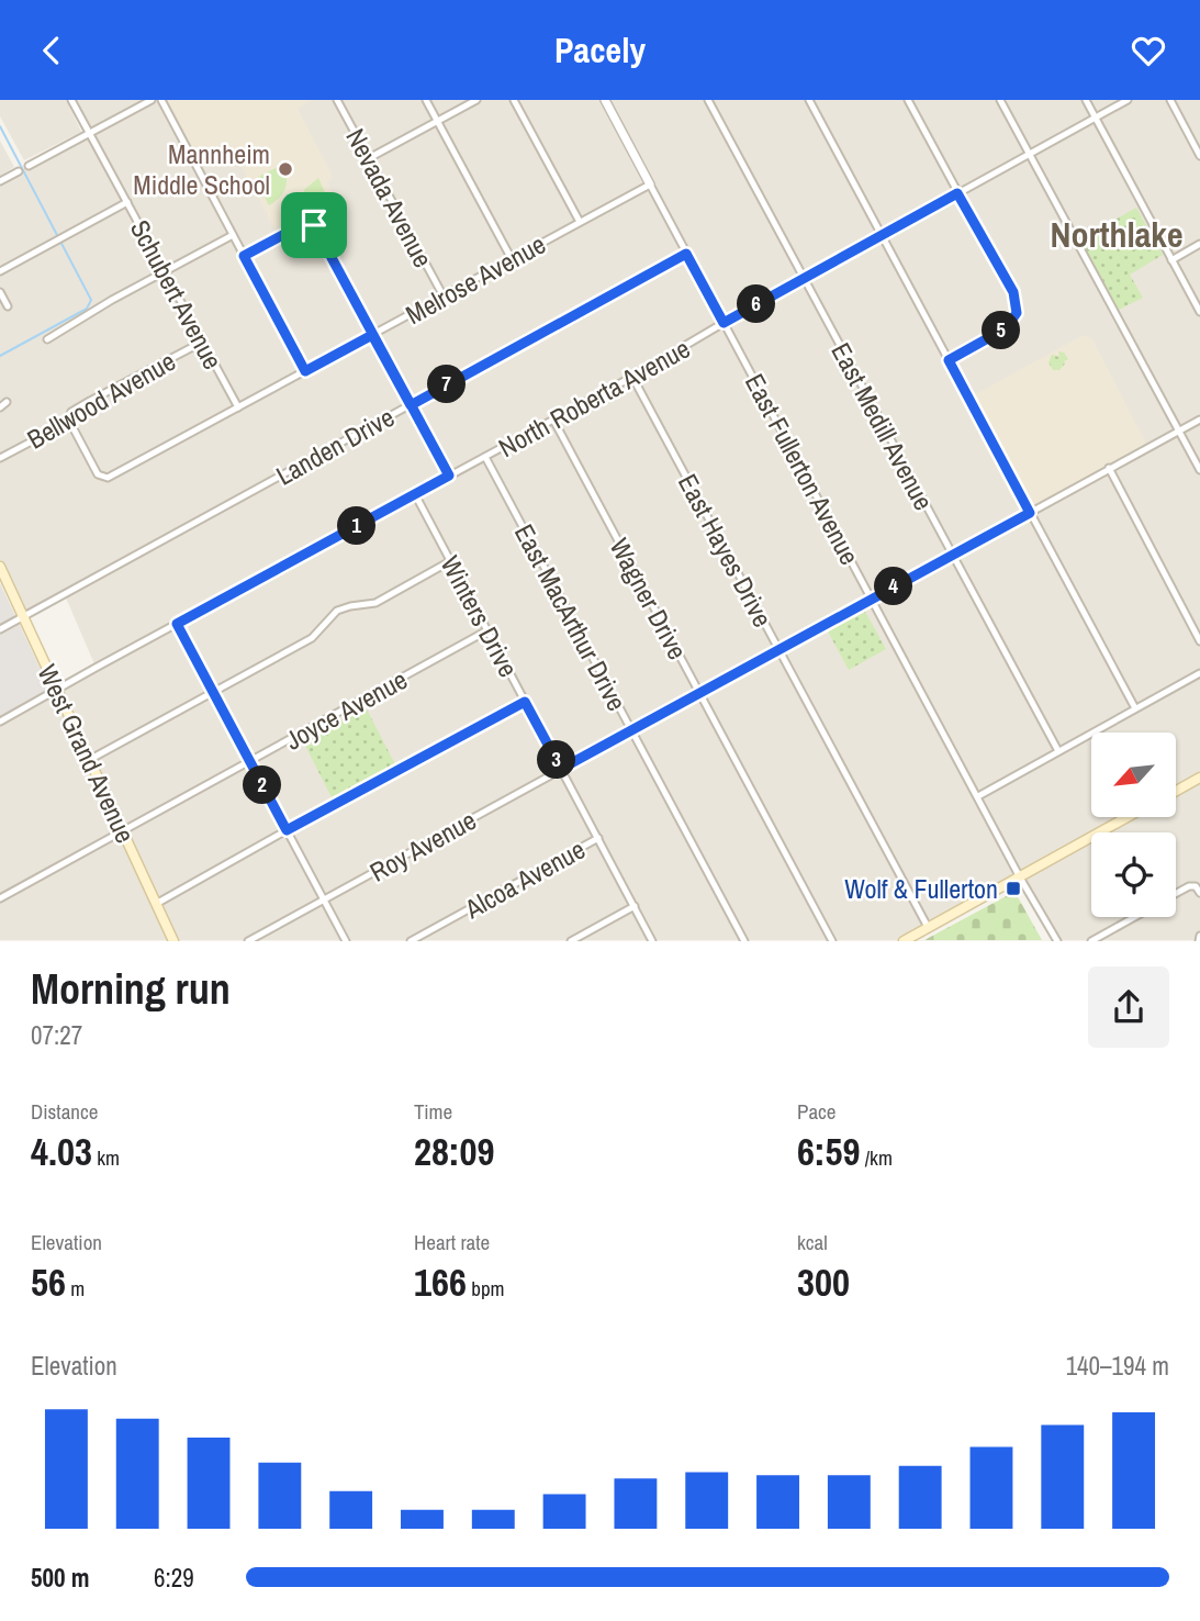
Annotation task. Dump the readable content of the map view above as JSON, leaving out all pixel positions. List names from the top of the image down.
{
  "streets": {
    "main road": ["West Grand Avenue"],
    "street": [
      "Nevada Avenue",
      "Melrose Avenue",
      "Schubert Avenue",
      "North Roberta Avenue",
      "Bellwood Avenue",
      "East Medill Avenue",
      "Landen Drive",
      "East Fullerton Avenue",
      "East Hayes Drive",
      "Wagner Drive",
      "Winters Drive",
      "East MacArthur Drive",
      "Joyce Avenue",
      "Roy Avenue",
      "Alcoa Avenue"
    ]
  },
  "crossings": [
    ["Nevada Avenue", "Melrose Avenue"],
    ["Melrose Avenue", "Schubert Avenue"],
    ["Melrose Avenue", "Bellwood Avenue"],
    ["Melrose Avenue", "East Fullerton Avenue"],
    ["Schubert Avenue", "Bellwood Avenue"],
    ["North Roberta Avenue", "East Medill Avenue"],
    ["North Roberta Avenue", "East Fullerton Avenue"],
    ["North Roberta Avenue", "East Hayes Drive"],
    ["North Roberta Avenue", "Wagner Drive"],
    ["North Roberta Avenue", "Winters Drive"],
    ["North Roberta Avenue", "East MacArthur Drive"],
    ["North Roberta Avenue", "West Grand Avenue"],
    ["East Medill Avenue", "Roy Avenue"],
    ["Landen Drive", "East Fullerton Avenue"],
    ["Landen Drive", "West Grand Avenue"],
    ["East Fullerton Avenue", "Roy Avenue"],
    ["East Hayes Drive", "Roy Avenue"],
    ["Wagner Drive", "Roy Avenue"],
    ["Winters Drive", "Joyce Avenue"],
    ["Winters Drive", "Roy Avenue"],
    ["Winters Drive", "Alcoa Avenue"],
    ["East MacArthur Drive", "Roy Avenue"],
    ["Joyce Avenue", "West Grand Avenue"]
  ],
  "districts": ["Northlake"],
  "places": {
    "other": ["Mannheim Middle School"],
    "transit": ["Wolf & Fullerton"]
  },
  "north": "bottom left",
  "page": {
    "header": "Pacely",
    "pins": [
      "6",
      "5",
      "7",
      "1",
      "4",
      "3",
      "2"
    ],
    "heading": ["Morning run", "07:27"],
    "stats": [
      ["Distance", "4.03 km"],
      ["Time", "28:09"],
      ["Pace", "6:59 /km"],
      ["Elevation", "56 m"],
      ["Heart rate", "166 bpm"],
      ["kcal", "300"]
    ],
    "chart": ["Elevation", "140–194 m"],
    "list": [
      {
        "name": "500 m",
        "note": "6:29"
      }
    ]
  }
}
